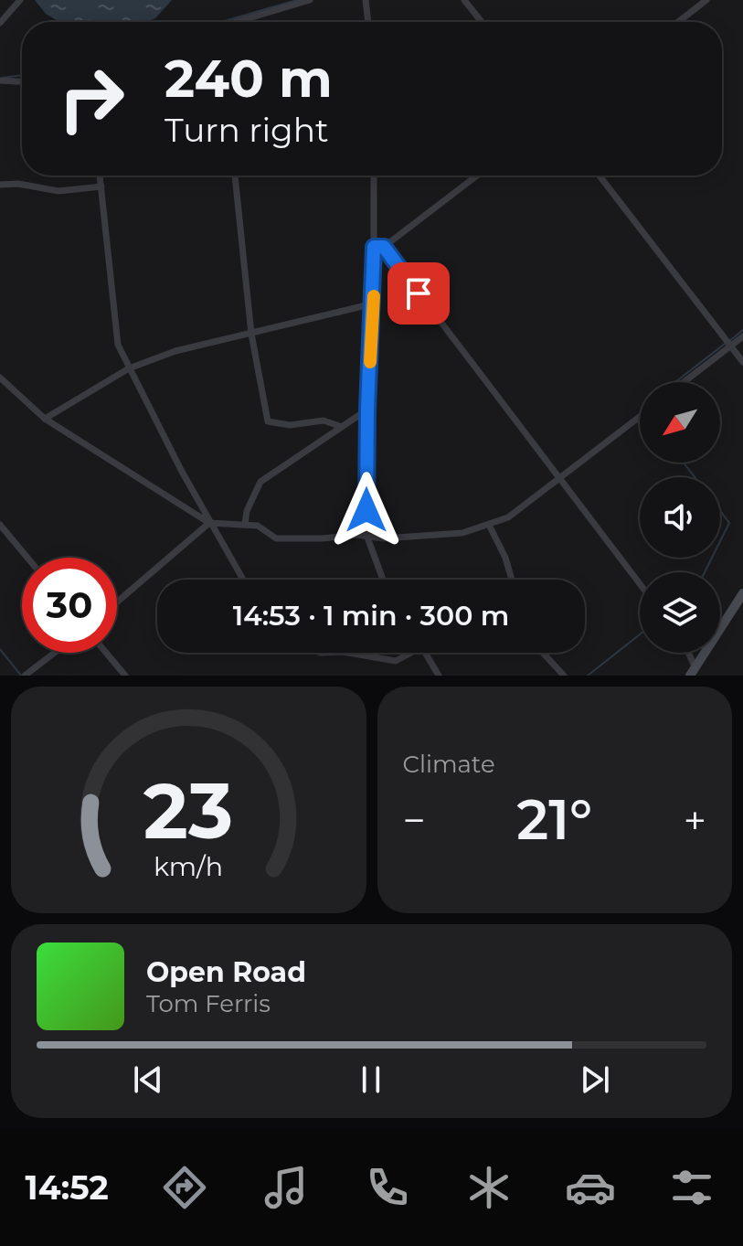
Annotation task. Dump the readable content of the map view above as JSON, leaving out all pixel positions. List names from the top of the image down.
{
  "north": "bottom left",
  "page": {
    "turn": ["240 m", "Turn right"],
    "limit": "30",
    "trip": "14:53 · 1 min · 300 m",
    "tile": "Climate",
    "heat": ["−", "21°", "+"],
    "song": ["Open Road", "Tom Ferris"],
    "tabs": "14:52",
    "gauge": ["23", "km/h"]
  }
}
